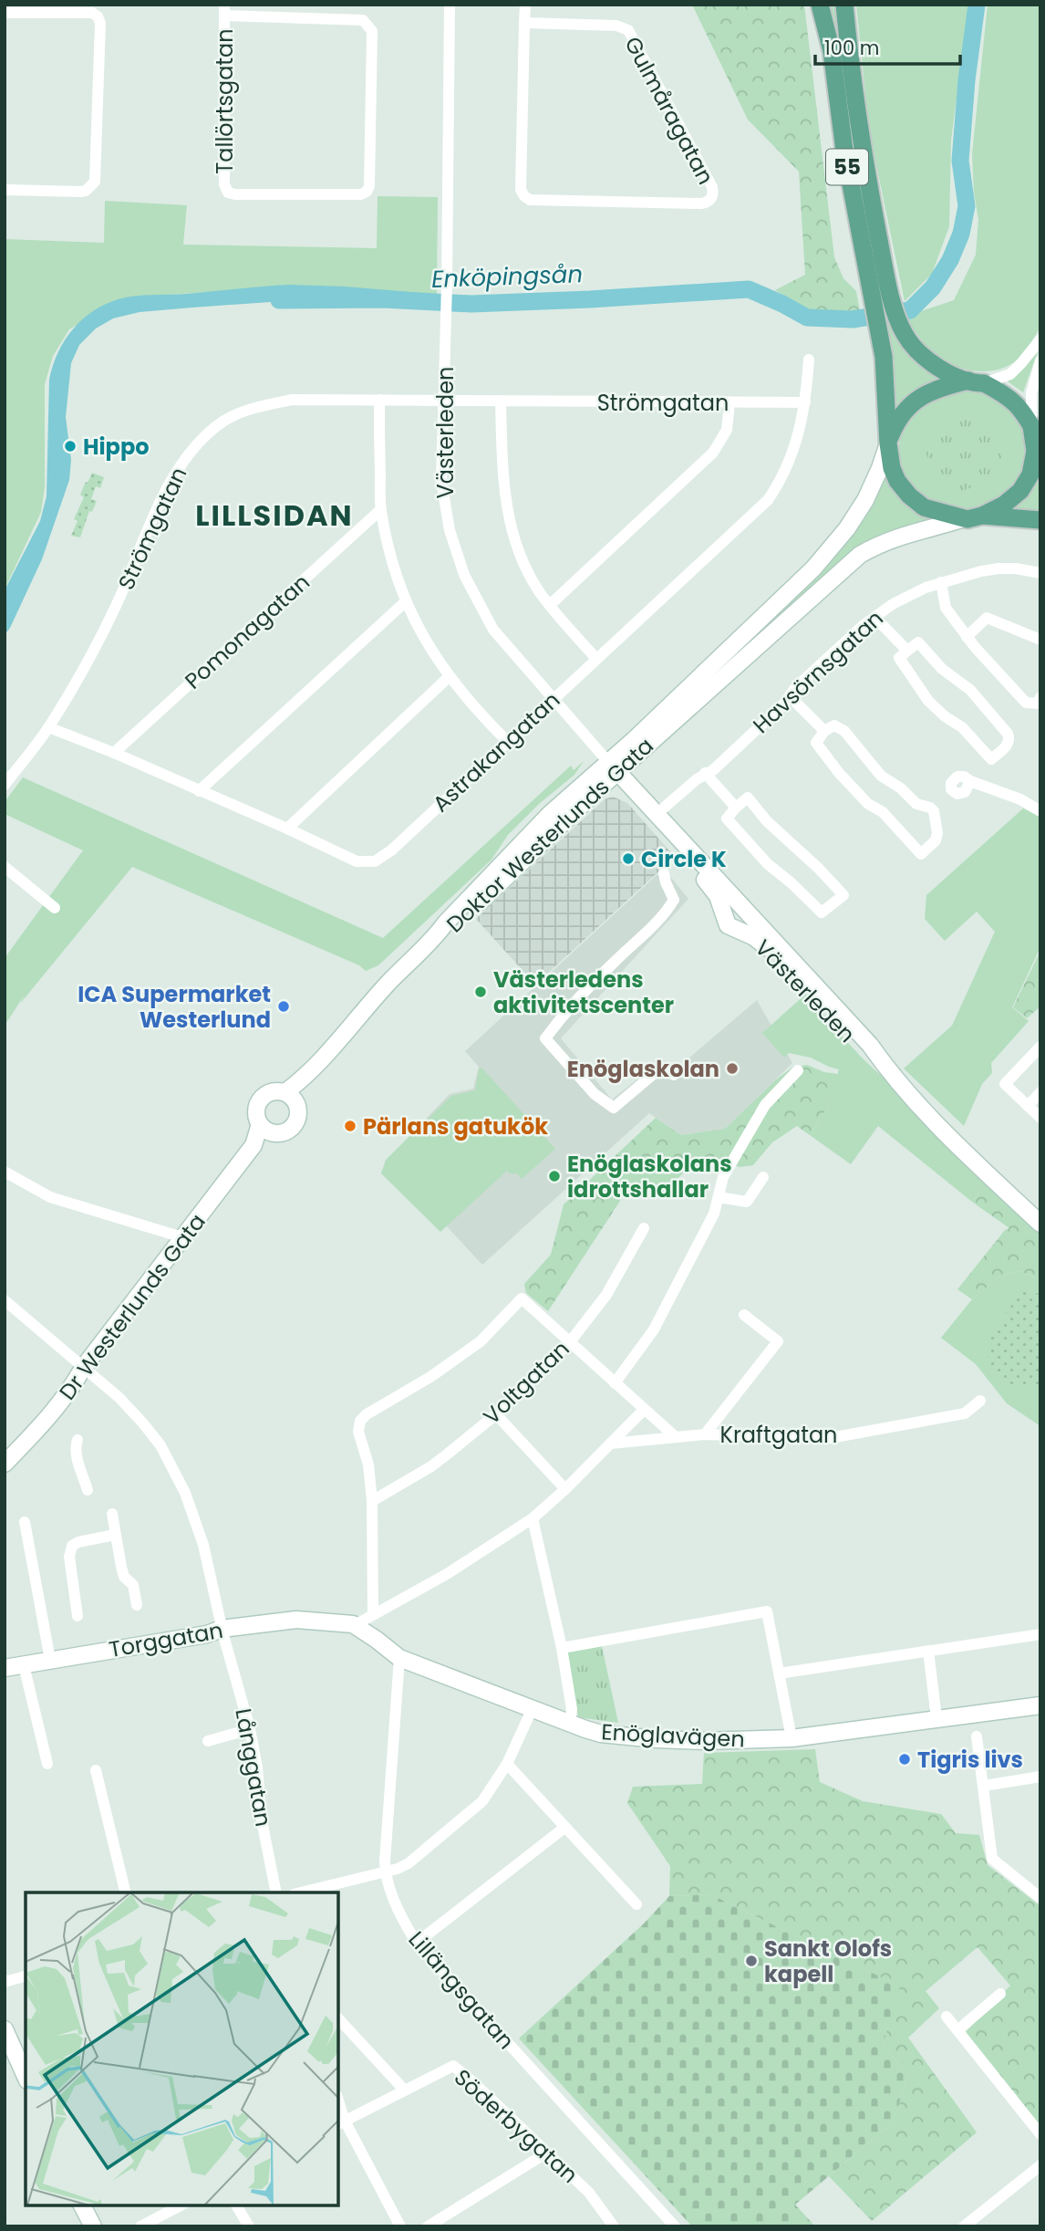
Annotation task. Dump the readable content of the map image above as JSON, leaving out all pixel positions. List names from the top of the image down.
{
  "streets": {
    "main road": ["55"],
    "street": [
      "Tallörtsgatan",
      "Gulmåragatan",
      "Strömgatan",
      "Västerleden",
      "Pomonagatan",
      "Havsörnsgatan",
      "Astrakangatan",
      "Doktor Westerlunds Gata",
      "Dr Westerlunds Gata",
      "Voltgatan",
      "Kraftgatan",
      "Torggatan",
      "Enöglavägen",
      "Långgatan",
      "Lillängsgatan",
      "Söderbygatan"
    ]
  },
  "crossings": [
    ["55", "Doktor Westerlunds Gata"],
    ["Strömgatan", "Västerleden"],
    ["Strömgatan", "Astrakangatan"],
    ["Västerleden", "Havsörnsgatan"],
    ["Västerleden", "Astrakangatan"],
    ["Västerleden", "Doktor Westerlunds Gata"],
    ["Pomonagatan", "Astrakangatan"],
    ["Doktor Westerlunds Gata", "Dr Westerlunds Gata"],
    ["Dr Westerlunds Gata", "Långgatan"],
    ["Torggatan", "Enöglavägen"],
    ["Torggatan", "Långgatan"],
    ["Enöglavägen", "Lillängsgatan"]
  ],
  "districts": ["LILLSIDAN"],
  "water": ["Enköpingsån"],
  "places": [
    "Hippo",
    "Circle K",
    "Västerledens aktivitetscenter",
    "ICA Supermarket Westerlund",
    "Enöglaskolan",
    "Pärlans gatukök",
    "Enöglaskolans idrottshallar",
    "Tigris livs",
    "Sankt Olofs kapell"
  ],
  "scale_bar": "100 m"
}
